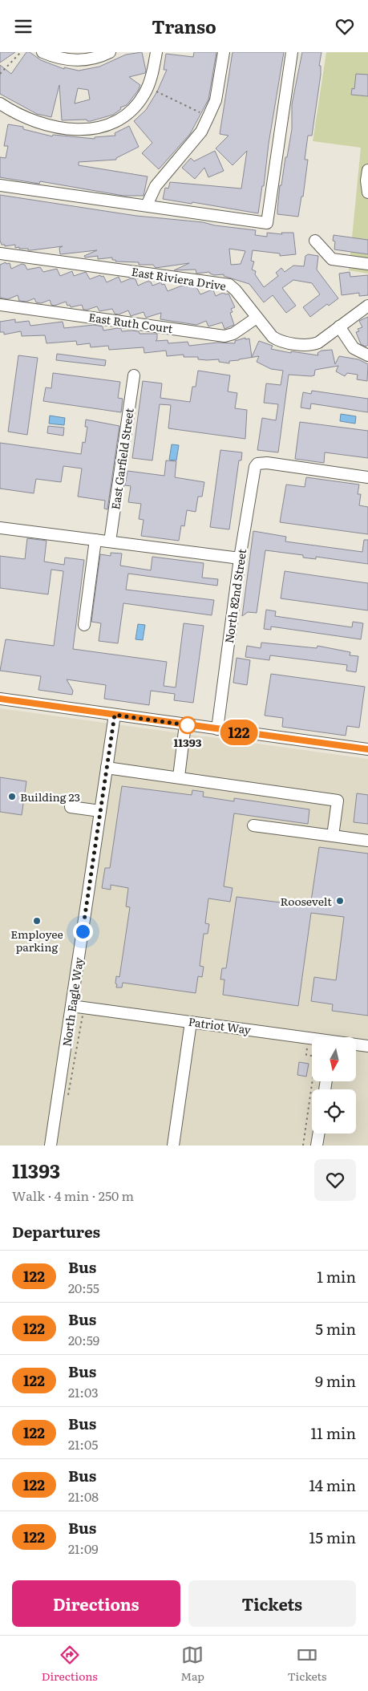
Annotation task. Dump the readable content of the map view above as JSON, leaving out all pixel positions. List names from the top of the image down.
{
  "streets": {
    "street": [
      "East Riviera Drive",
      "East Ruth Court",
      "East Garfield Street",
      "North 82nd Street",
      "North Eagle Way",
      "Patriot Way"
    ]
  },
  "crossings": [
    ["East Riviera Drive", "East Ruth Court"],
    ["North Eagle Way", "Patriot Way"]
  ],
  "places": [
    "11393",
    "Building 23",
    "Roosevelt",
    "Employee parking"
  ],
  "lines": ["bus line 122"],
  "north": "bottom",
  "page": {
    "header": "Transo",
    "on_map": "122",
    "heading": [
      ["11393", "Walk · 4 min · 250 m"],
      "Departures"
    ],
    "list": [
      {
        "mark": "122",
        "name": "Bus",
        "note": "20:55",
        "value": "1 min"
      },
      {
        "mark": "122",
        "name": "Bus",
        "note": "20:59",
        "value": "5 min"
      },
      {
        "mark": "122",
        "name": "Bus",
        "note": "21:03",
        "value": "9 min"
      },
      {
        "mark": "122",
        "name": "Bus",
        "note": "21:05",
        "value": "11 min"
      },
      {
        "mark": "122",
        "name": "Bus",
        "note": "21:08",
        "value": "14 min"
      },
      {
        "mark": "122",
        "name": "Bus",
        "note": "21:09",
        "value": "15 min"
      }
    ],
    "buttons": ["Directions", "Tickets"],
    "tabs": ["Directions", "Map", "Tickets"]
  }
}
